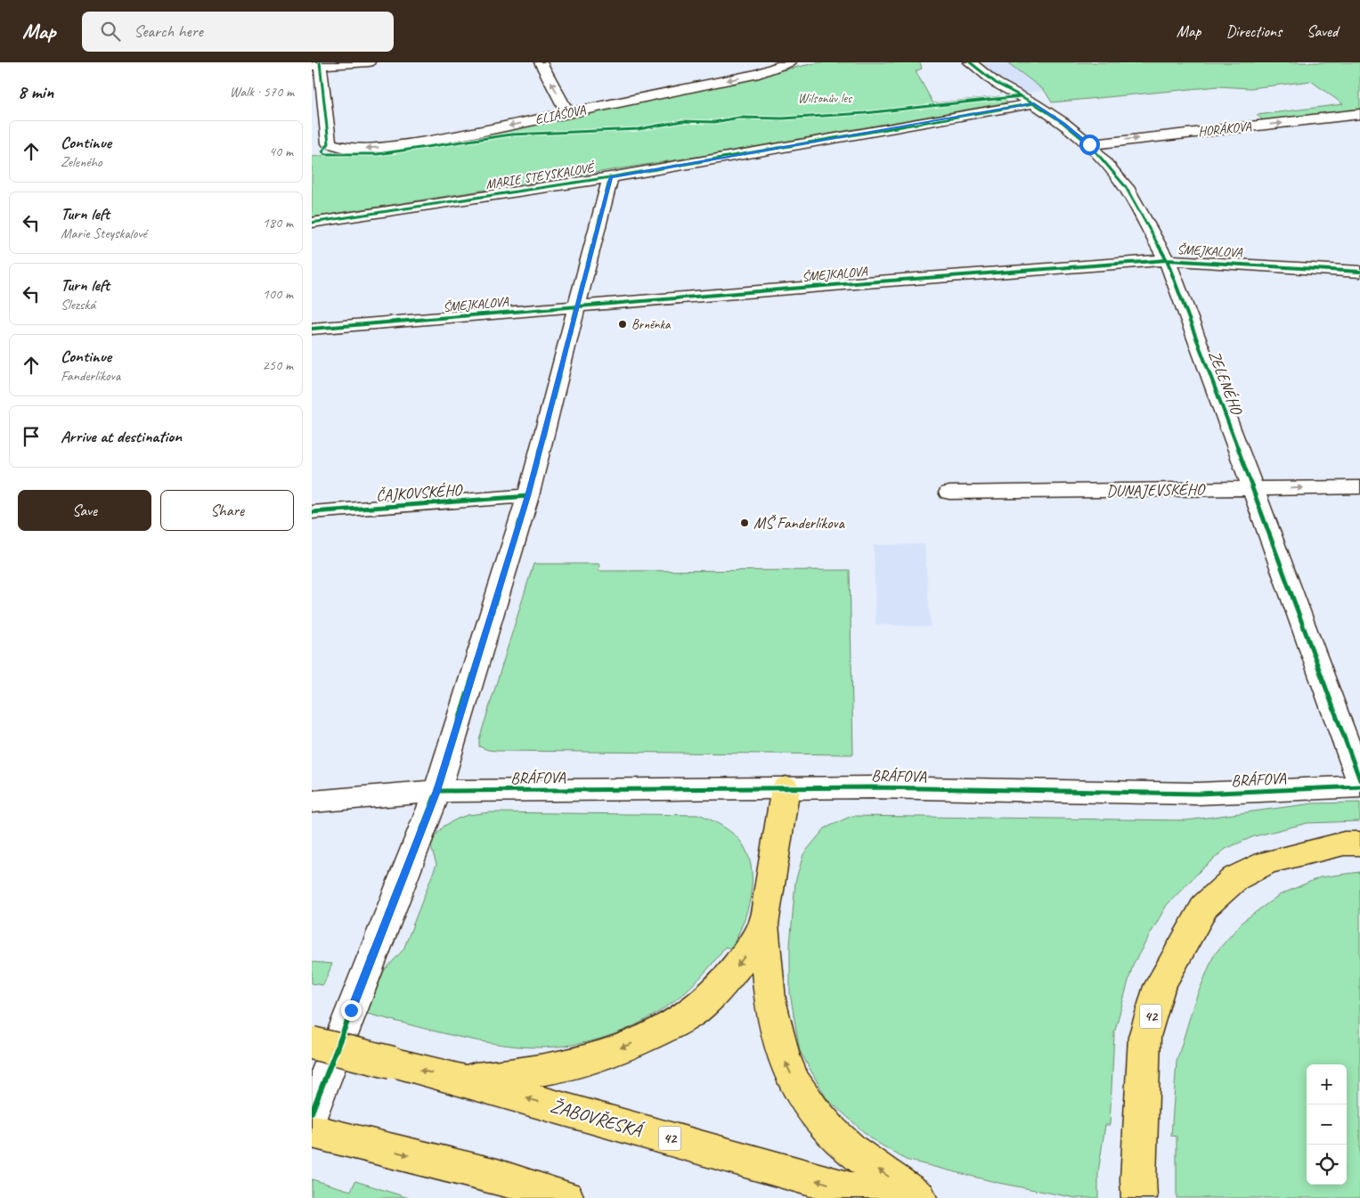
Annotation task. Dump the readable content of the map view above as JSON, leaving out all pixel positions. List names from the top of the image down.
{
  "streets": {
    "highway": ["42", "ŽABOVŘESKÁ"],
    "street": [
      "ELIÁŠOVA",
      "HORÁKOVA",
      "MARIE STEYSKALOVÉ",
      "ŠMEJKALOVA",
      "ZELENÉHO",
      "DUNAJEVSKÉHO",
      "ČAJKOVSKÉHO",
      "BRÁFOVA"
    ]
  },
  "crossings": [
    ["HORÁKOVA", "ZELENÉHO"],
    ["MARIE STEYSKALOVÉ", "ZELENÉHO"],
    ["ŠMEJKALOVA", "ZELENÉHO"],
    ["ZELENÉHO", "DUNAJEVSKÉHO"]
  ],
  "one_way": ["ELIÁŠOVA", "HORÁKOVA"],
  "parks": ["Wilsonův les"],
  "places": ["Brněnka", "MŠ Fanderlíkova"],
  "page": {
    "header": "Map",
    "search": "Search here",
    "nav": ["Map", "Directions", "Saved"],
    "heading": ["8 min", "Walk · 570 m"],
    "list": [
      ["Continue", "Zeleného", "40 m"],
      ["Turn left", "Marie Steyskalové", "180 m"],
      ["Turn left", "Slezská", "100 m"],
      ["Continue", "Fanderlíkova", "250 m"],
      "Arrive at destination"
    ],
    "buttons": ["Save", "Share"],
    "map_buttons": ["+", "−"]
  }
}
